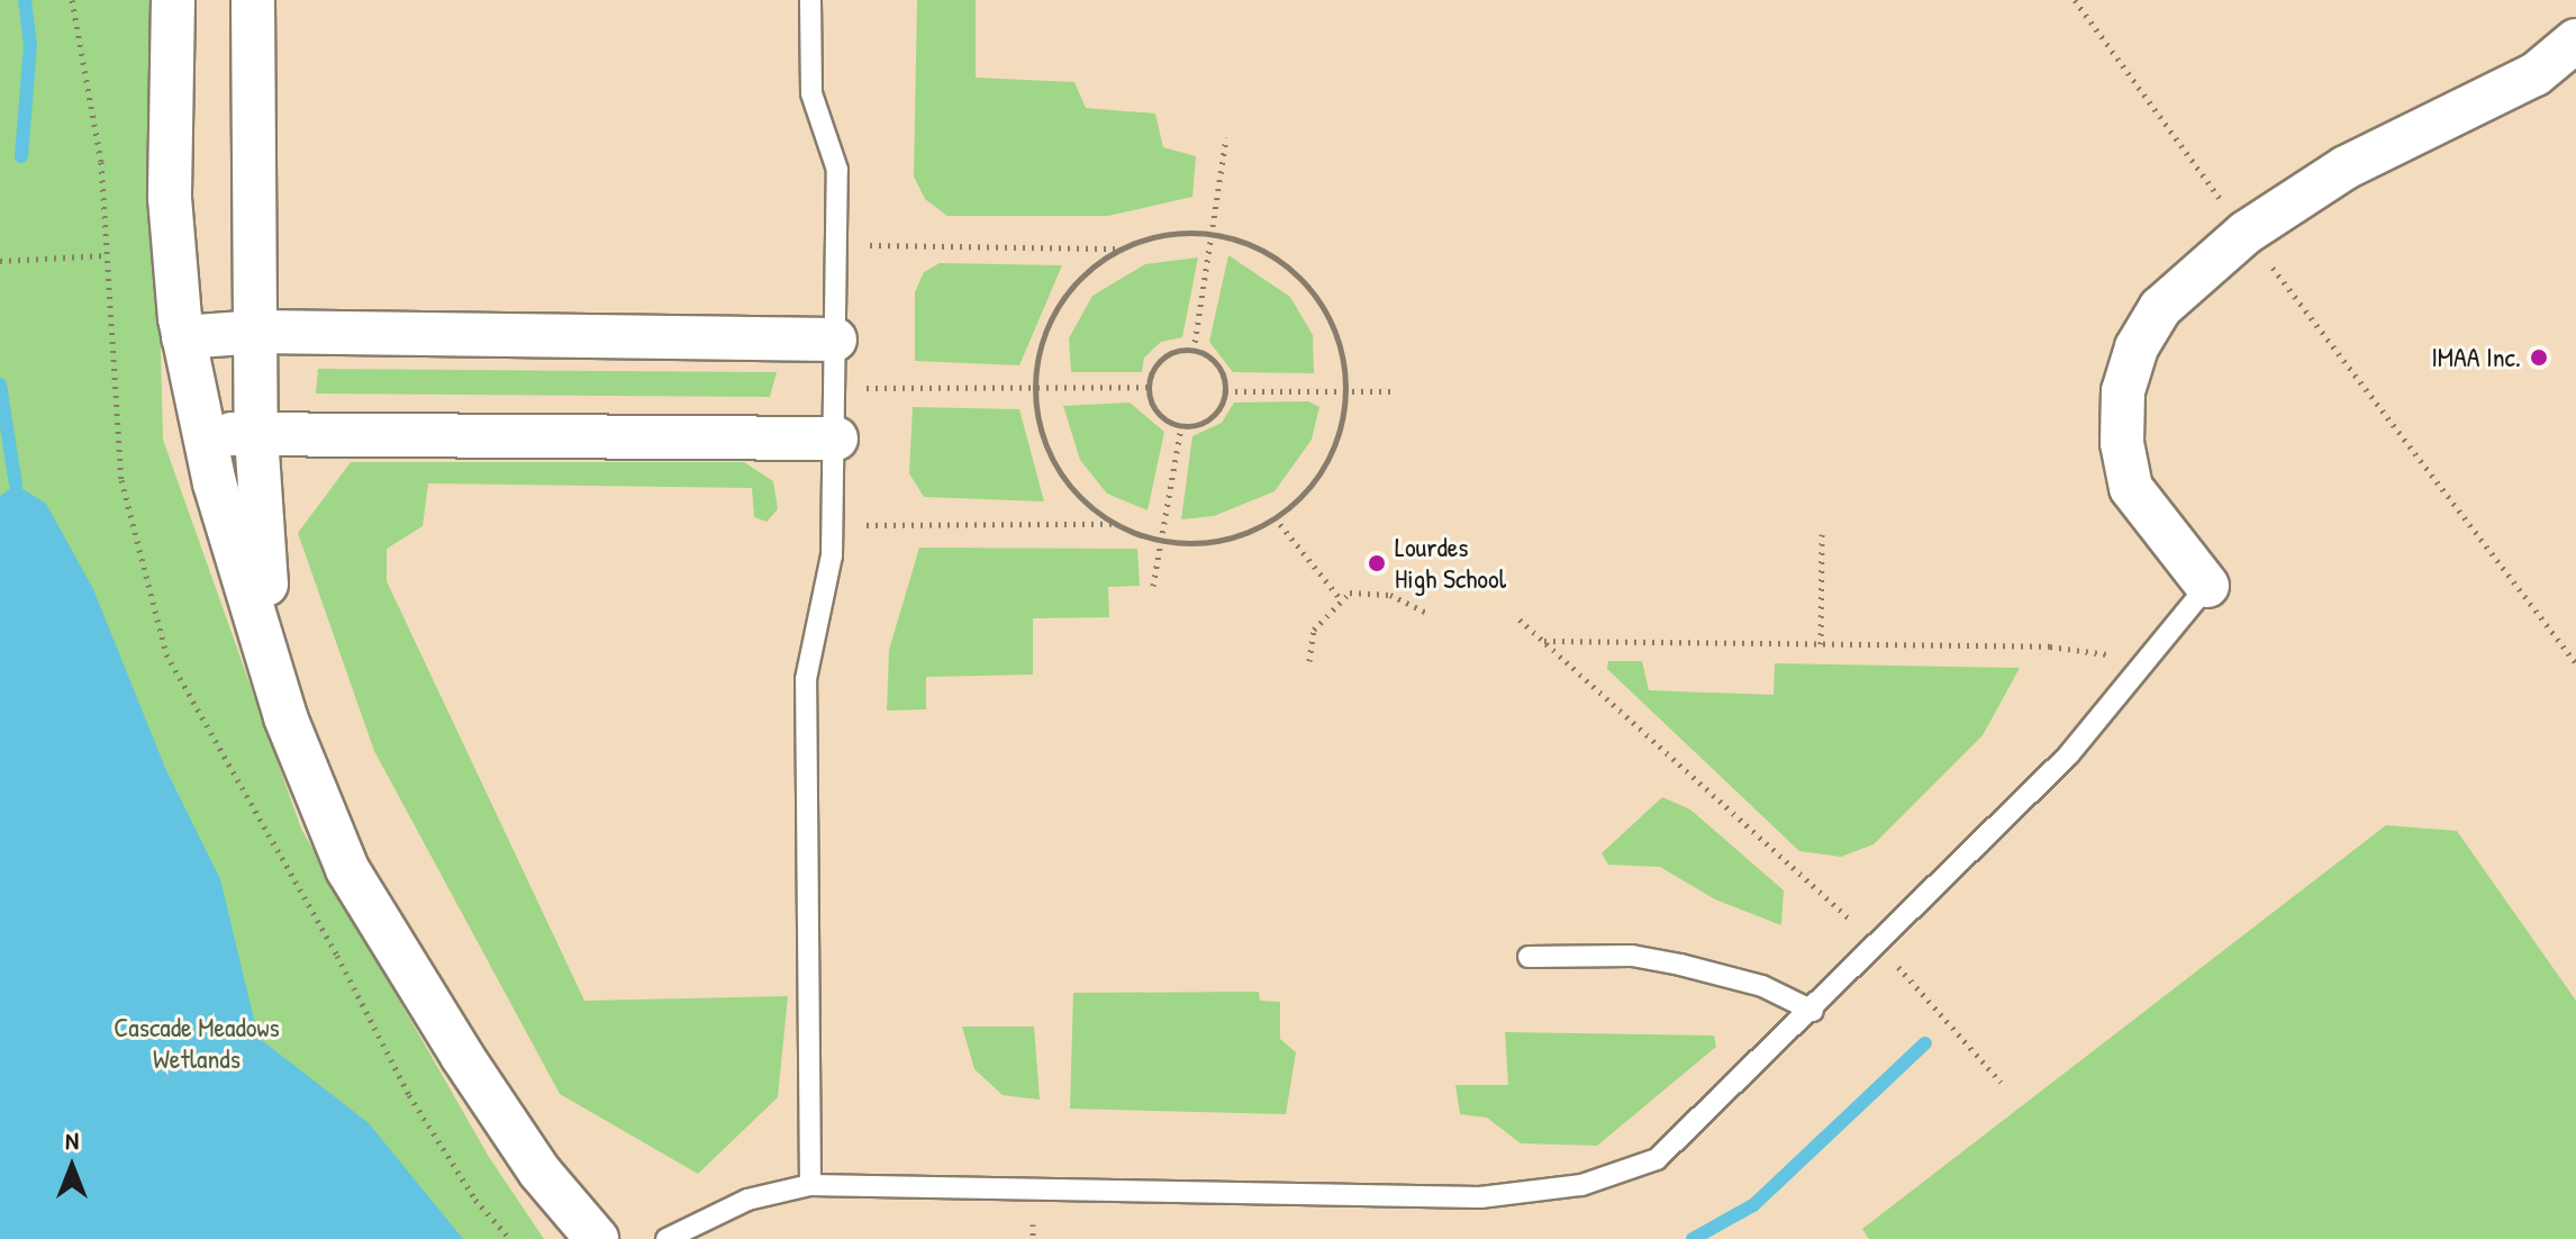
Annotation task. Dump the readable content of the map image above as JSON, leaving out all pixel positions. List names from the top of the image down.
{
  "parks": ["Cascade Meadows Wetlands"],
  "places": ["IMAA Inc.", "Lourdes High School"],
  "north": "top"
}
